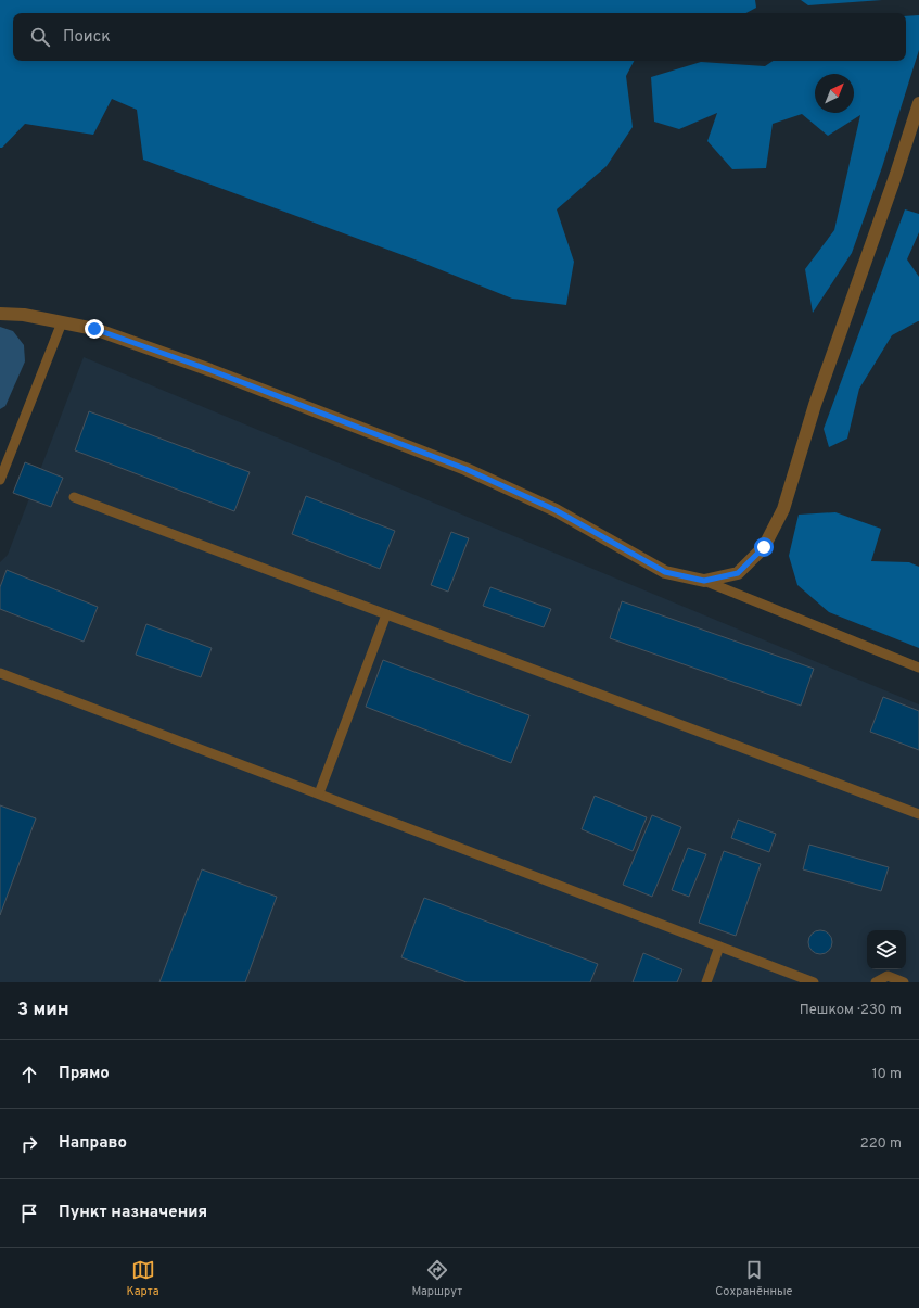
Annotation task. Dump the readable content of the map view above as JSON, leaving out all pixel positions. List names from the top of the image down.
{
  "north": "top right",
  "page": {
    "search": "Поиск",
    "heading": ["3 мин", "Пешком · 230 m"],
    "list": [
      ["Прямо", "10 m"],
      ["Направо", "220 m"],
      "Пункт назначения"
    ],
    "nav": ["Карта", "Маршрут", "Сохранённые"]
  }
}
